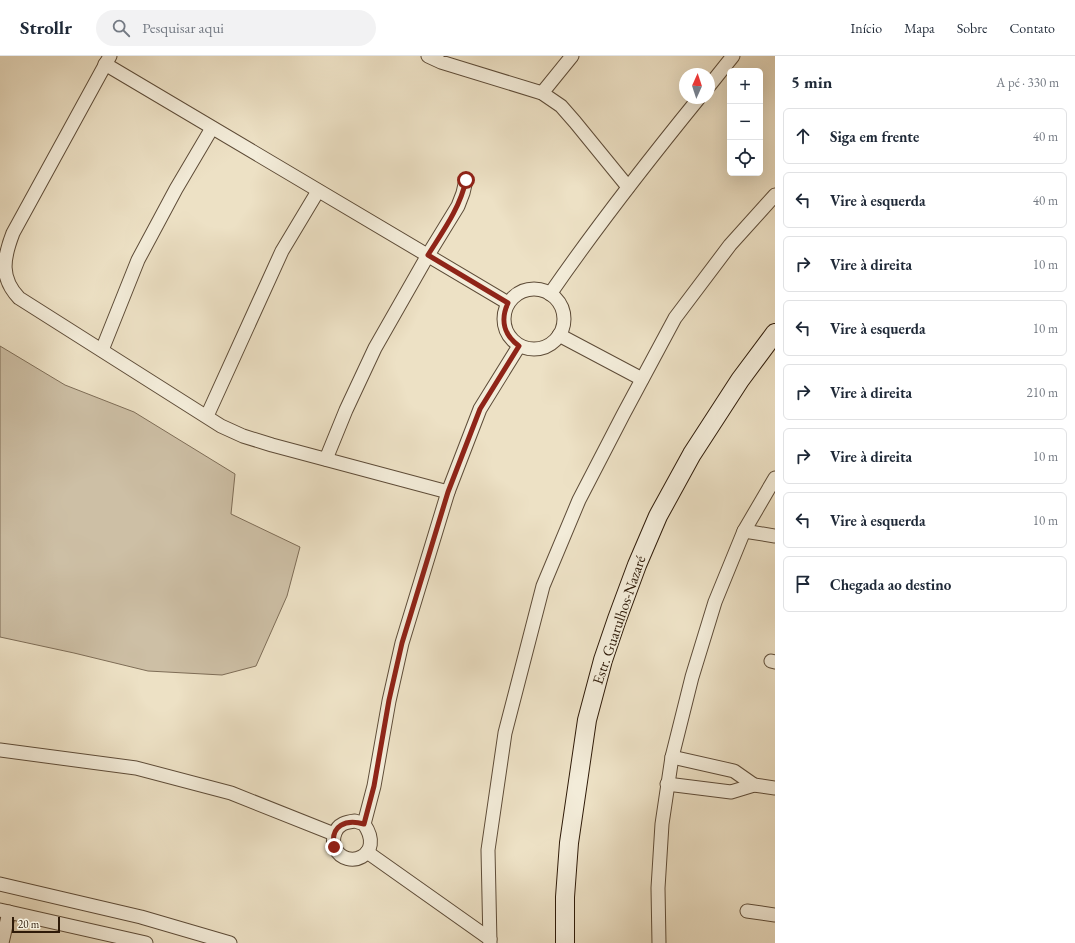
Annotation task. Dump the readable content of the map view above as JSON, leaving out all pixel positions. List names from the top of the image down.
{
  "streets": {
    "main road": ["Estr. Guarulhos-Nazaré"]
  },
  "scale_bar": "20 m",
  "north": "top",
  "page": {
    "header": "Strollr",
    "search": "Pesquisar aqui",
    "nav": [
      "Início",
      "Mapa",
      "Sobre",
      "Contato"
    ],
    "heading": ["5 min", "A pé · 330 m"],
    "map_buttons": ["+", "−"],
    "list": [
      ["Siga em frente", "40 m"],
      ["Vire à esquerda", "40 m"],
      ["Vire à direita", "10 m"],
      ["Vire à esquerda", "10 m"],
      ["Vire à direita", "210 m"],
      ["Vire à direita", "10 m"],
      ["Vire à esquerda", "10 m"],
      "Chegada ao destino"
    ],
    "scale": "20 m"
  }
}
